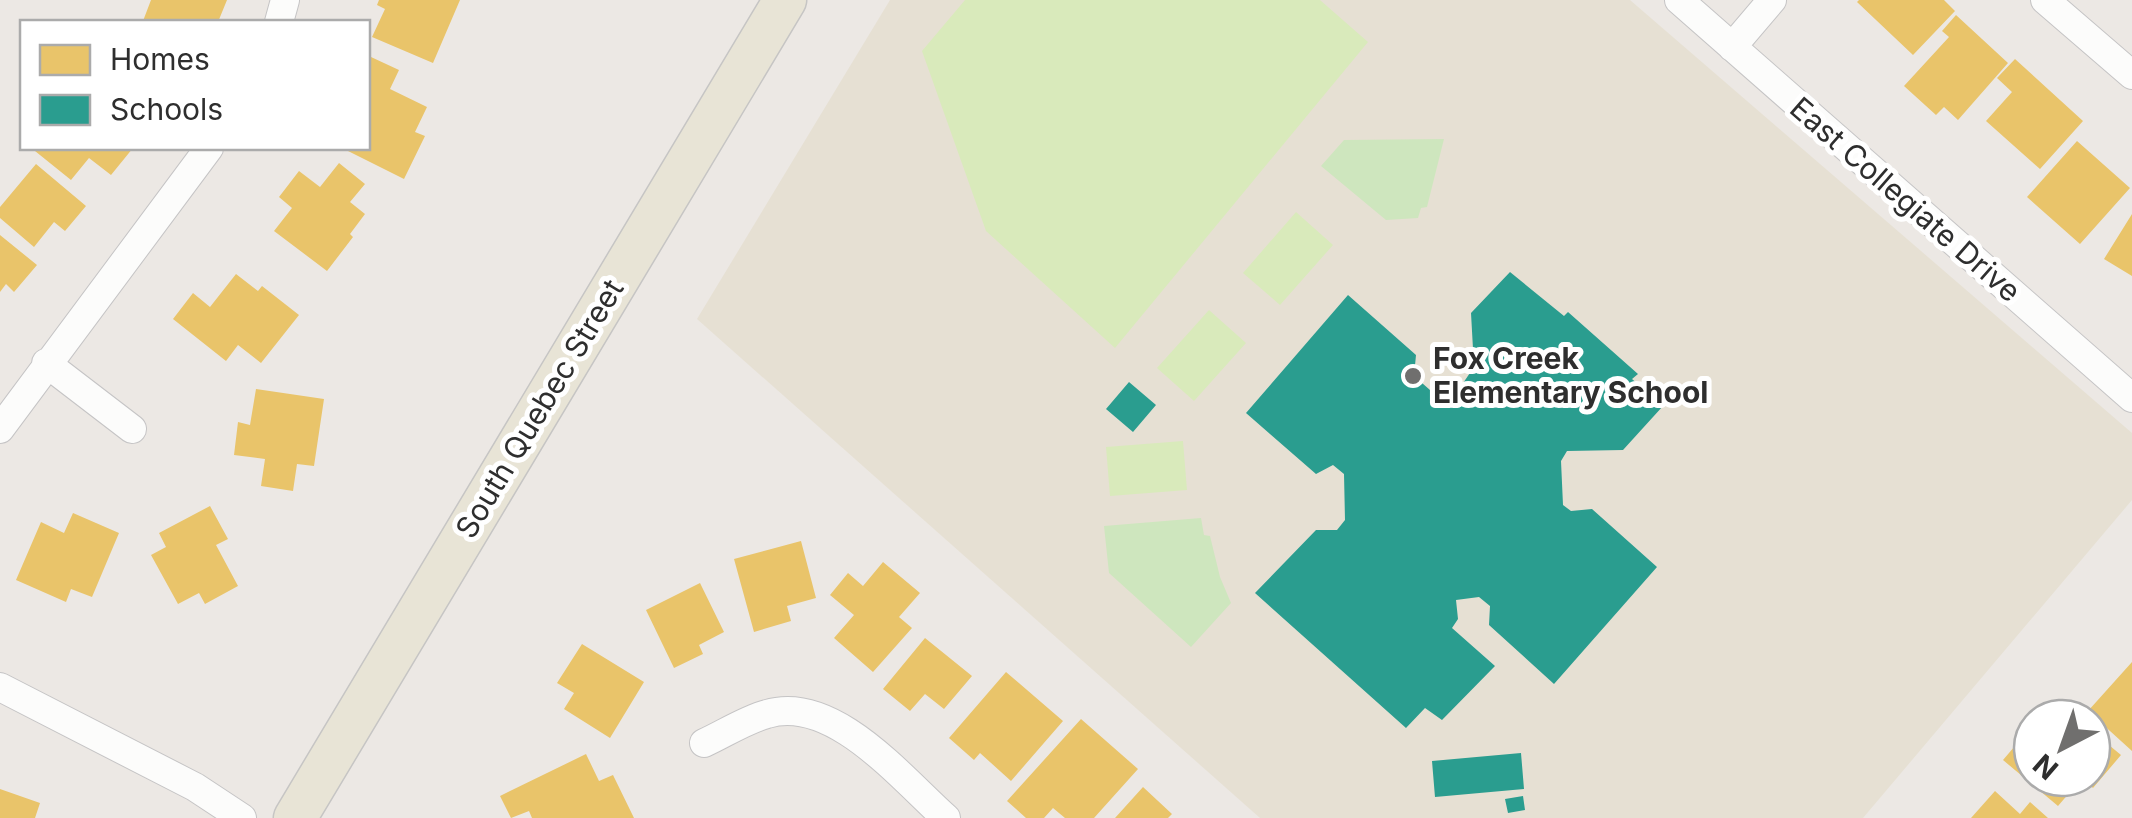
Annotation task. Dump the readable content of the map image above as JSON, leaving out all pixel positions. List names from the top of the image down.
{
  "streets": {
    "main road": ["South Quebec Street"],
    "street": ["East Collegiate Drive"]
  },
  "places": ["Fox Creek Elementary School"],
  "legend": ["Homes", "Schools"],
  "north": "bottom left"
}
